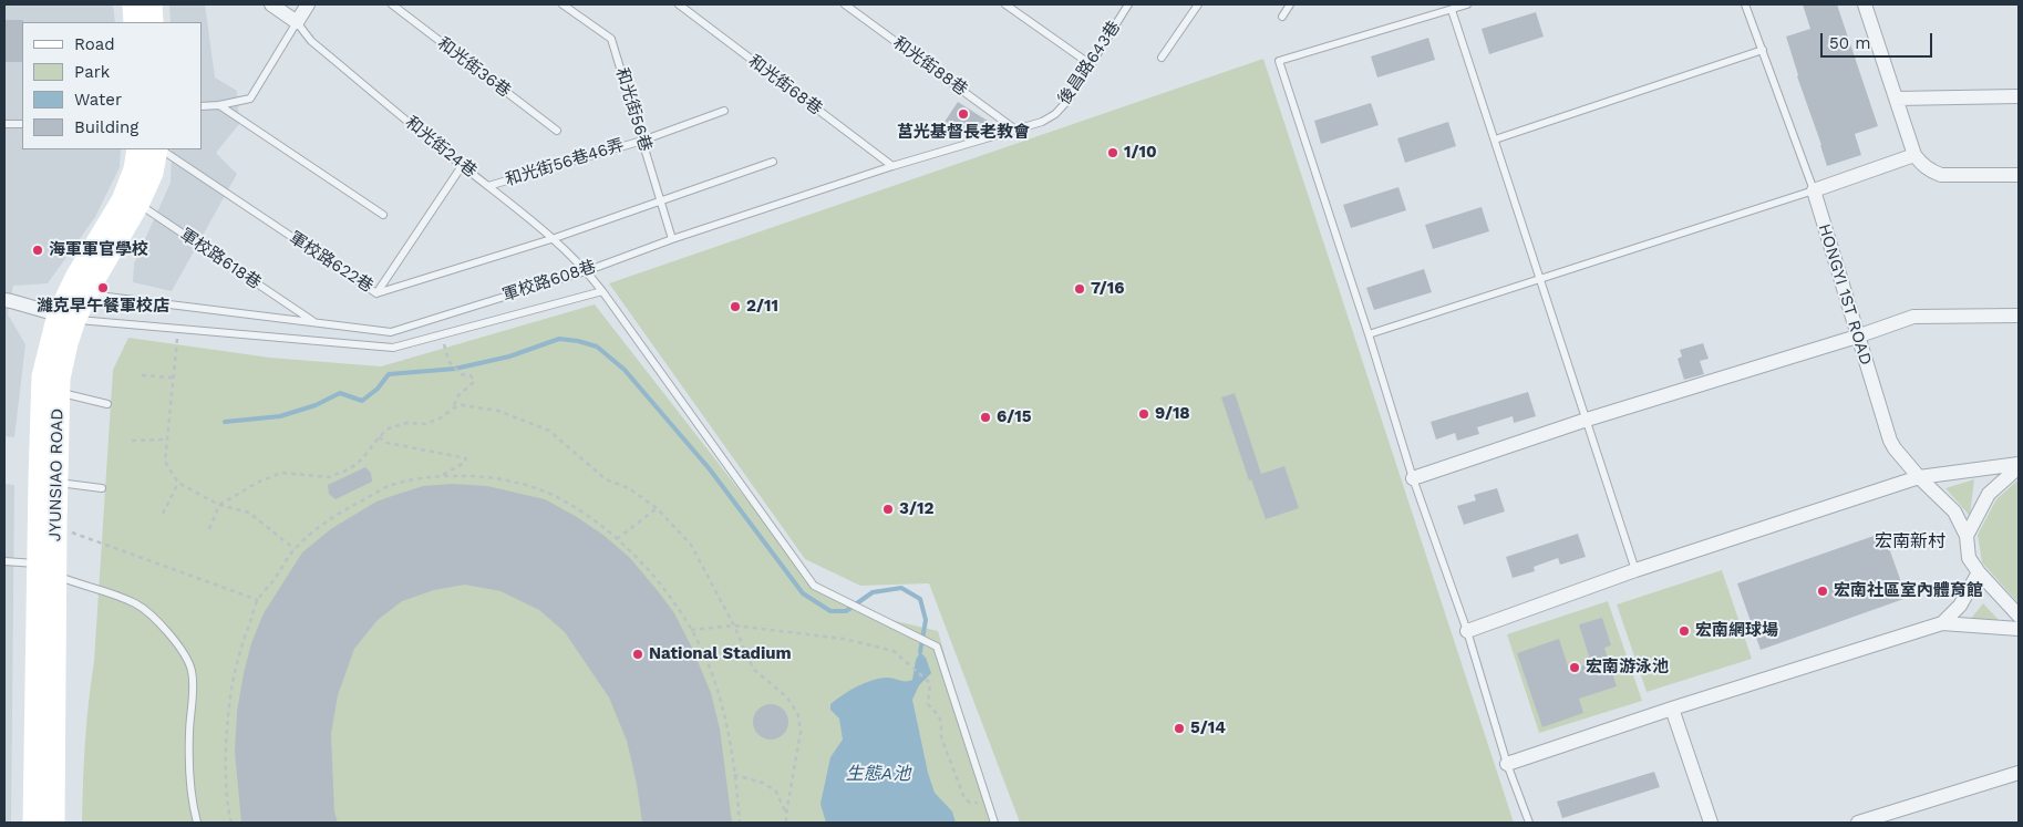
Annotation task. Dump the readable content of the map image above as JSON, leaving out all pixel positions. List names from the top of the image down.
{
  "streets": {
    "street": ["HONGYI 1ST ROAD", "JYUNSIAO ROAD"],
    "lane": [
      "後昌路643巷",
      "和光街88巷",
      "和光街36巷",
      "和光街68巷",
      "和光街56巷",
      "和光街24巷",
      "和光街56巷46弄",
      "軍校路618巷",
      "軍校路622巷",
      "軍校路608巷"
    ]
  },
  "crossings": [
    ["後昌路643巷", "和光街88巷"],
    ["後昌路643巷", "軍校路608巷"],
    ["和光街88巷", "軍校路608巷"],
    ["和光街68巷", "軍校路608巷"],
    ["和光街56巷", "和光街56巷46弄"],
    ["和光街56巷", "軍校路622巷"],
    ["和光街56巷", "軍校路608巷"],
    ["和光街24巷", "和光街56巷46弄"],
    ["和光街24巷", "軍校路622巷"],
    ["和光街24巷", "軍校路608巷"],
    ["軍校路618巷", "軍校路608巷"],
    ["軍校路618巷", "JYUNSIAO ROAD"],
    ["軍校路608巷", "JYUNSIAO ROAD"]
  ],
  "districts": ["宏南新村"],
  "water": ["生態A池"],
  "places": [
    "莒光基督長老教會",
    "1/10",
    "海軍軍官學校",
    "濰克早午餐軍校店",
    "7/16",
    "2/11",
    "9/18",
    "6/15",
    "3/12",
    "宏南社區室內體育館",
    "宏南網球場",
    "National Stadium",
    "宏南游泳池",
    "5/14"
  ],
  "legend": [
    "Road",
    "Park",
    "Water",
    "Building"
  ],
  "scale_bar": "50 m"
}
